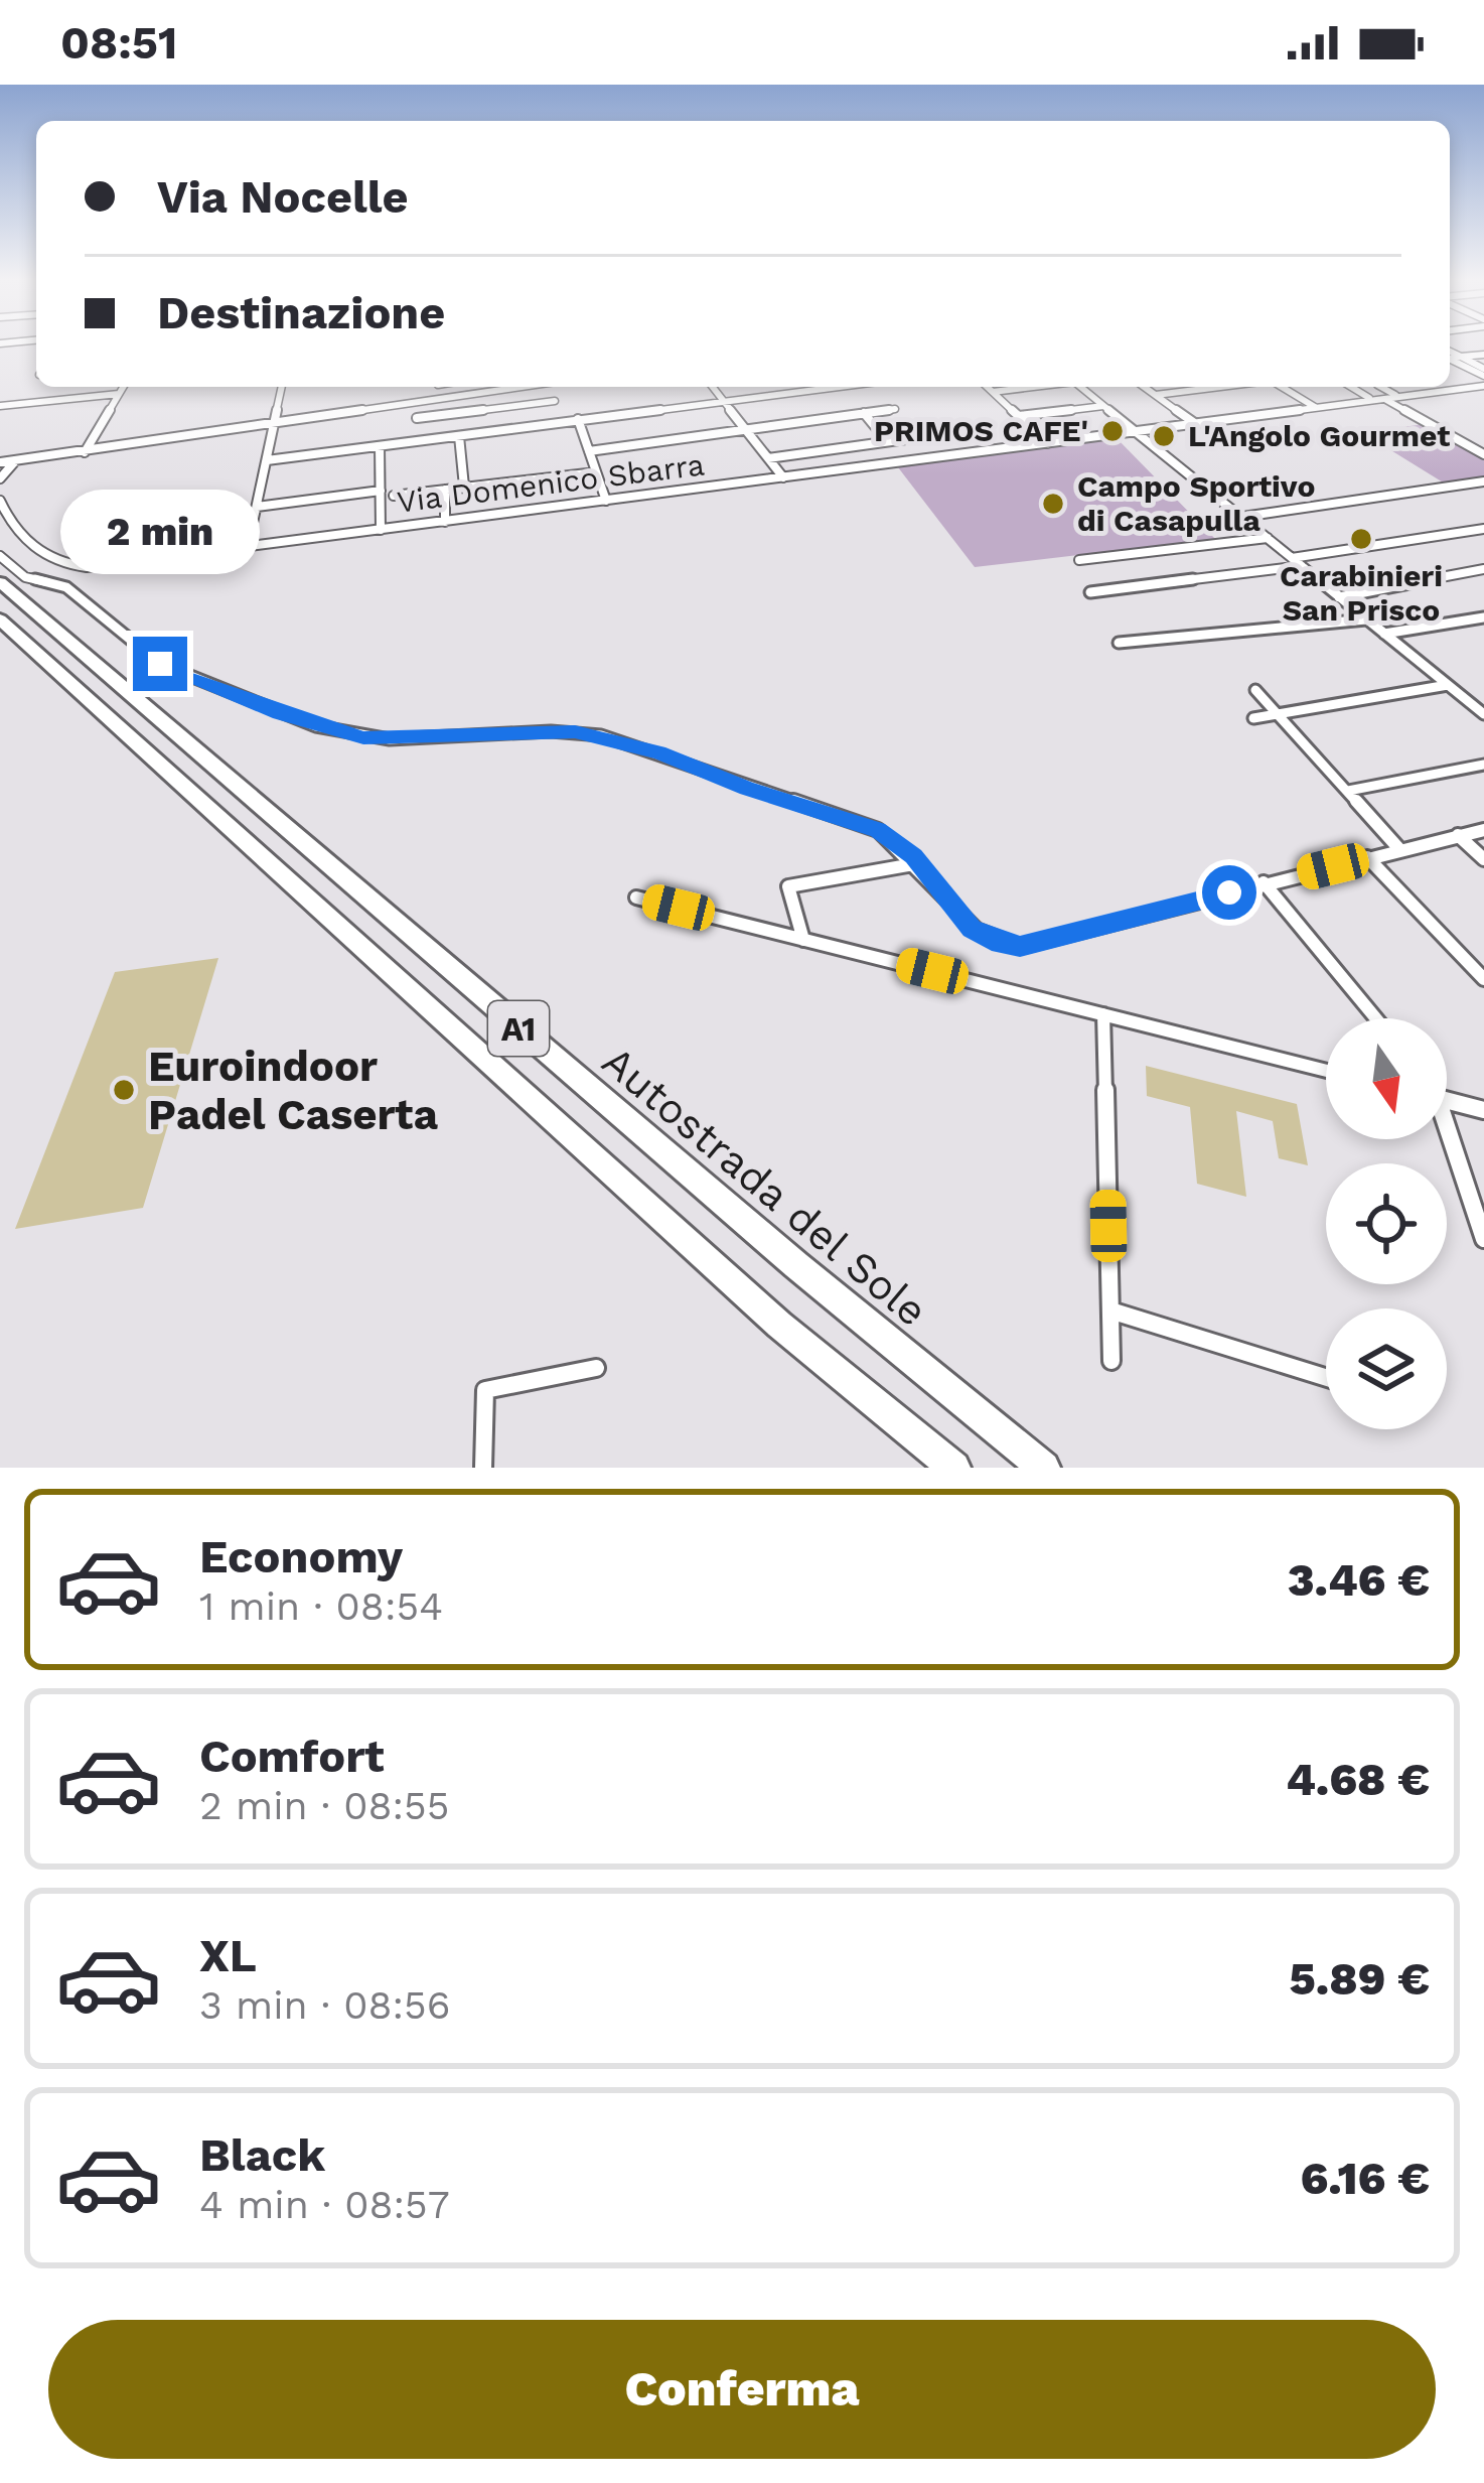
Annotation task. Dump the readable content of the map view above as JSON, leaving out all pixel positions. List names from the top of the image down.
{
  "streets": {
    "highway": ["A1", "Autostrada del Sole"],
    "street": ["Via Domenico Sbarra"]
  },
  "places": [
    "PRIMOS CAFE'",
    "L'Angolo Gourmet",
    "Campo Sportivo di Casapulla",
    "Carabinieri San Prisco",
    "Euroindoor Padel Caserta"
  ],
  "north": "bottom",
  "page": {
    "status": "08:51",
    "banner": ["Via Nocelle", "Destinazione"],
    "bubble": "2 min",
    "list": [
      {
        "name": "Economy",
        "note": "1 min · 08:54",
        "value": "3.46 €"
      },
      {
        "name": "Comfort",
        "note": "2 min · 08:55",
        "value": "4.68 €"
      },
      {
        "name": "XL",
        "note": "3 min · 08:56",
        "value": "5.89 €"
      },
      {
        "name": "Black",
        "note": "4 min · 08:57",
        "value": "6.16 €"
      }
    ],
    "buttons": "Conferma"
  }
}
